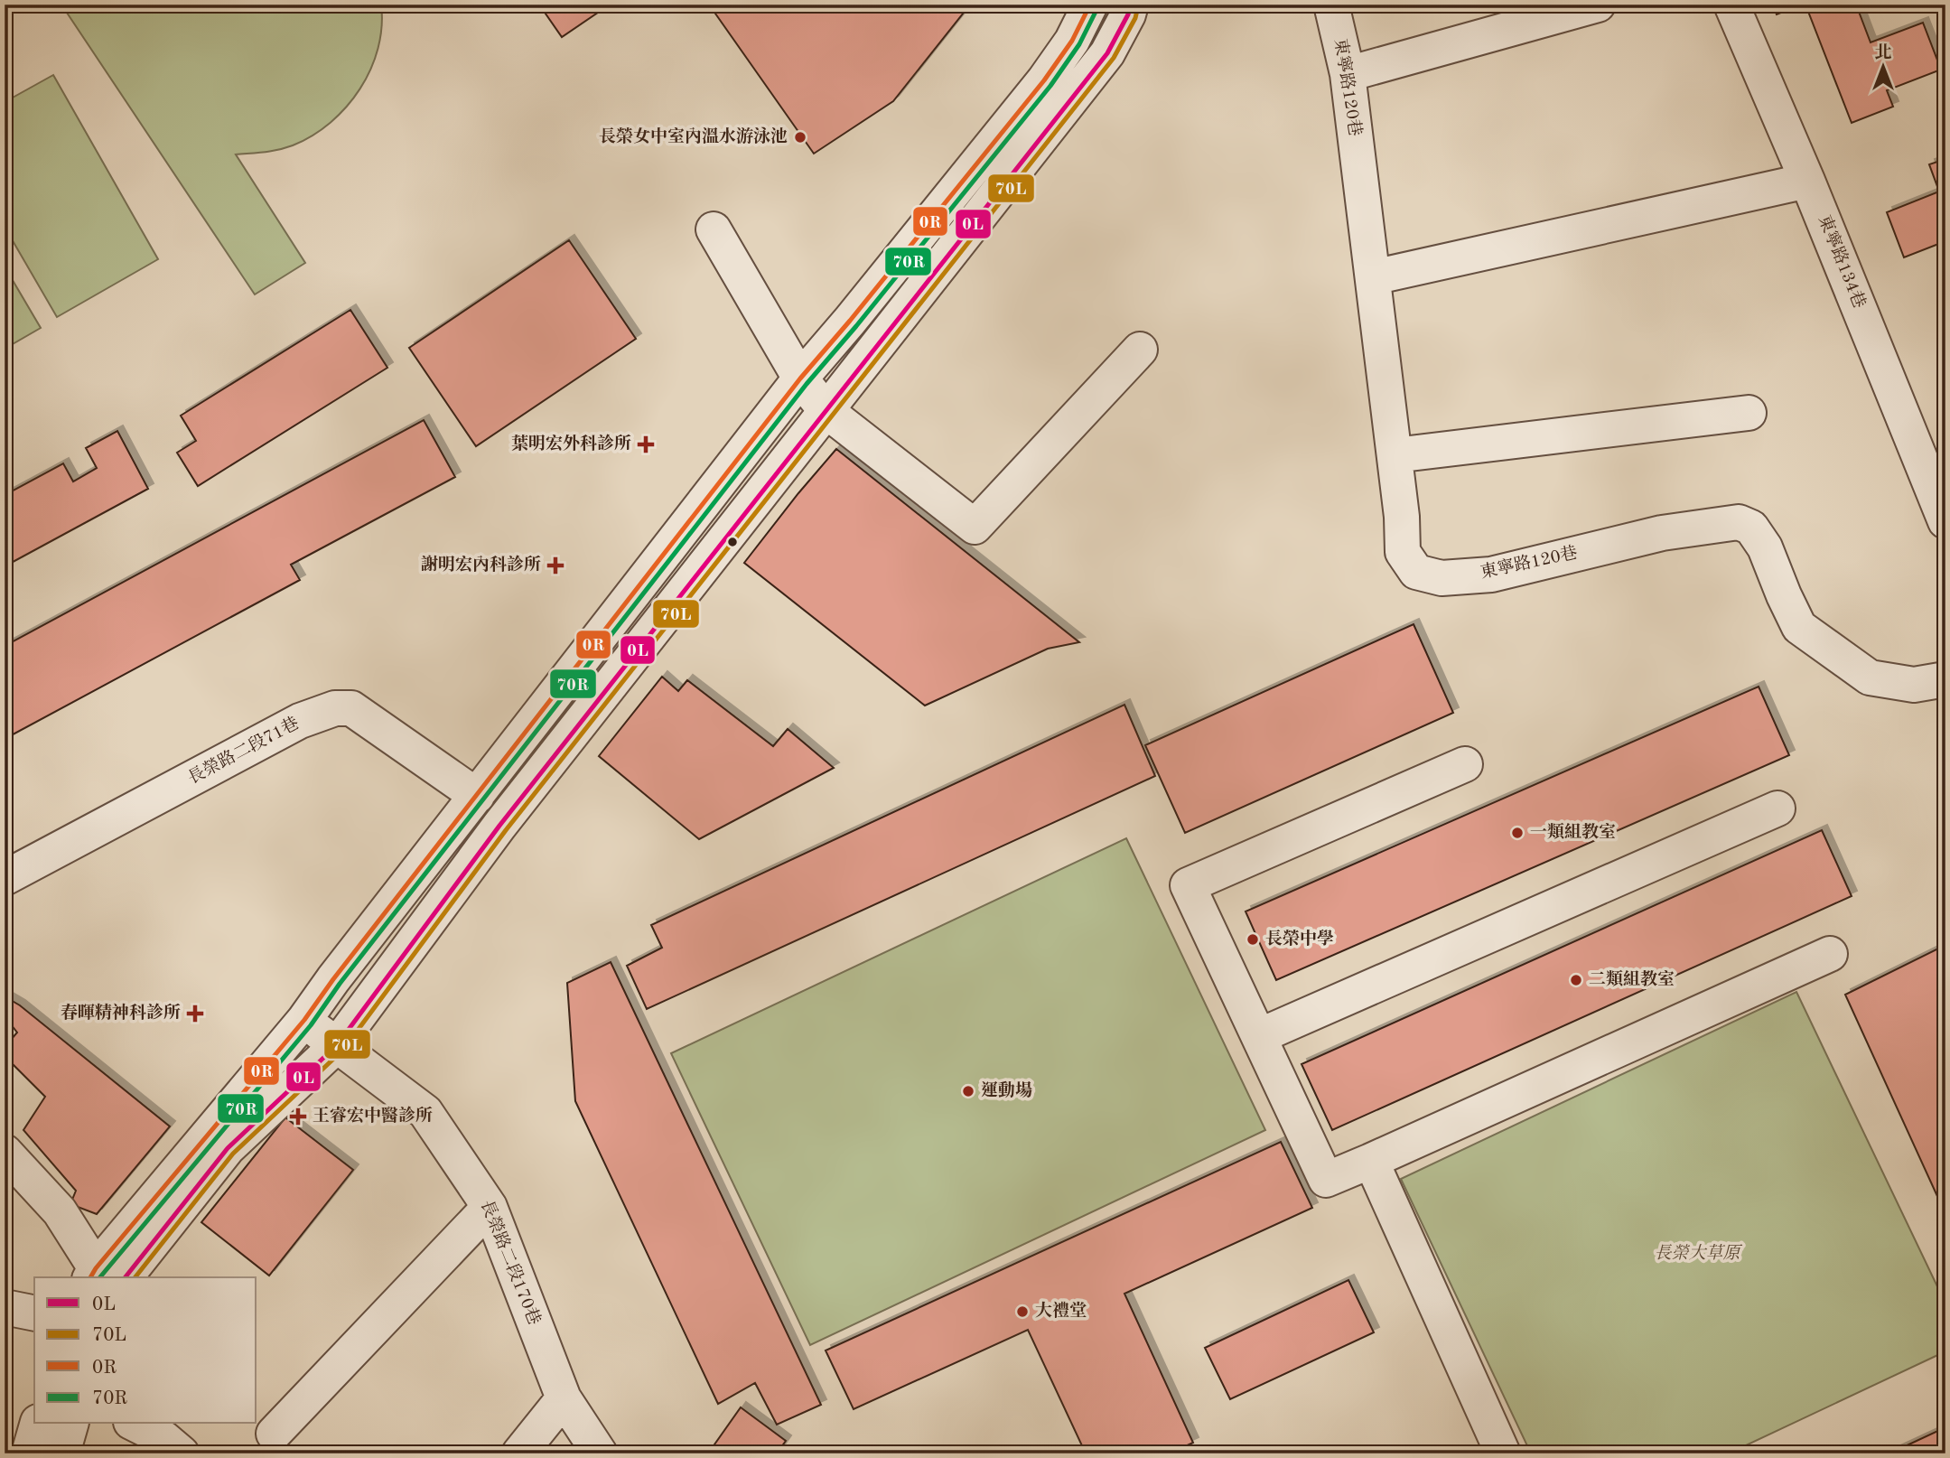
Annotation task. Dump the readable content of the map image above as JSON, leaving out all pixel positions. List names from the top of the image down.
{
  "streets": {
    "street": [
      "東寧路120巷",
      "東寧路134巷",
      "長榮路二段71巷",
      "長榮路二段170巷"
    ]
  },
  "parks": ["長榮大草原"],
  "places": {
    "other": [
      "長榮女中室內溫水游泳池",
      "一類組教室",
      "長榮中學",
      "二類組教室",
      "運動場",
      "大禮堂"
    ],
    "health": [
      "葉明宏外科診所",
      "謝明宏內科診所",
      "春暉精神科診所",
      "王睿宏中醫診所"
    ]
  },
  "lines": [
    "transit line 0L",
    "transit line 0R",
    "transit line 70L",
    "transit line 70R"
  ],
  "legend": [
    "0L",
    "70L",
    "0R",
    "70R"
  ],
  "north": "top"
}
